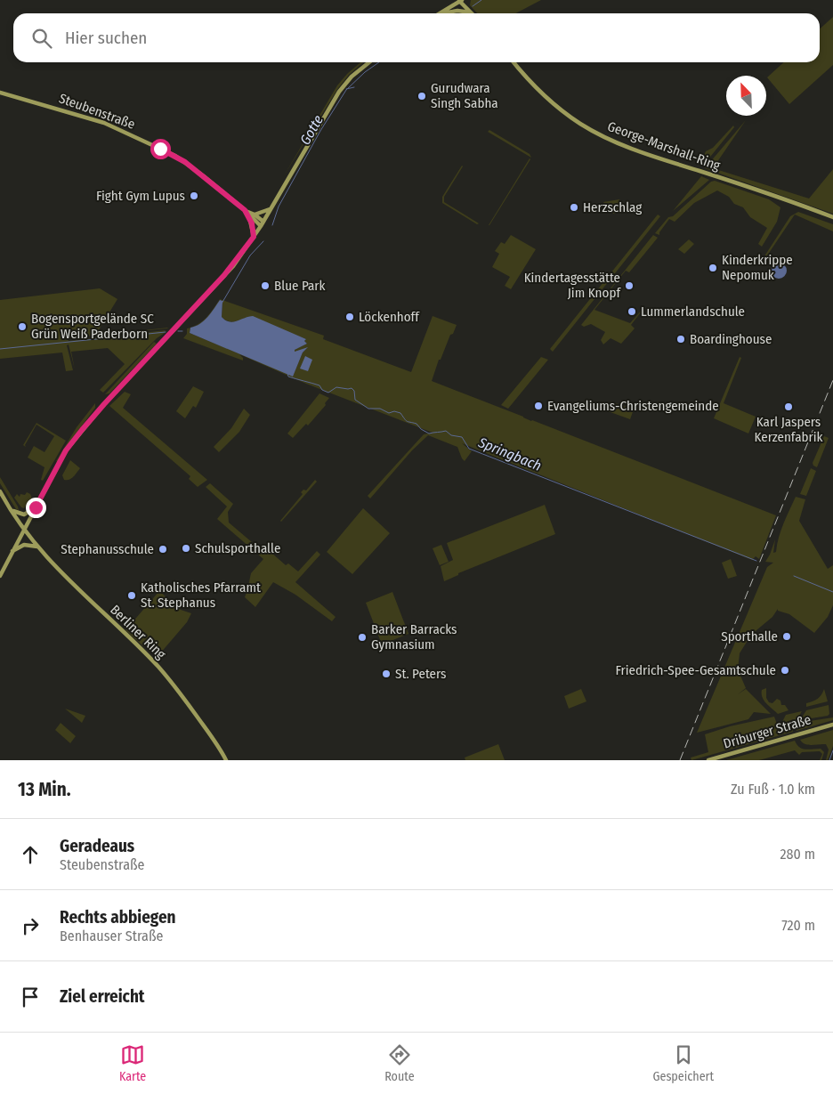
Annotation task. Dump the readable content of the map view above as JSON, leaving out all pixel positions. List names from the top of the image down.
{
  "streets": {
    "main road": [
      "Steubenstraße",
      "George-Marshall-Ring",
      "Berliner Ring",
      "Driburger Straße"
    ]
  },
  "water": ["Gotte", "Springbach"],
  "places": [
    "Gurudwara Singh Sabha",
    "Fight Gym Lupus",
    "Herzschlag",
    "Kinderkrippe Nepomuk",
    "Blue Park",
    "Kindertagesstätte Jim Knopf",
    "Lummerlandschule",
    "Löckenhoff",
    "Bogensportgelände SC Grün Weiß Paderborn",
    "Boardinghouse",
    "Evangeliums-Christengemeinde",
    "Karl Jaspers Kerzenfabrik",
    "Schulsporthalle",
    "Stephanusschule",
    "Katholisches Pfarramt St. Stephanus",
    "Sporthalle",
    "Barker Barracks Gymnasium",
    "Friedrich-Spee-Gesamtschule",
    "St. Peters"
  ],
  "north": "top left",
  "page": {
    "search": "Hier suchen",
    "heading": ["13 Min.", "Zu Fuß · 1.0 km"],
    "list": [
      ["Geradeaus", "Steubenstraße", "280 m"],
      ["Rechts abbiegen", "Benhauser Straße", "720 m"],
      "Ziel erreicht"
    ],
    "nav": ["Karte", "Route", "Gespeichert"]
  }
}
